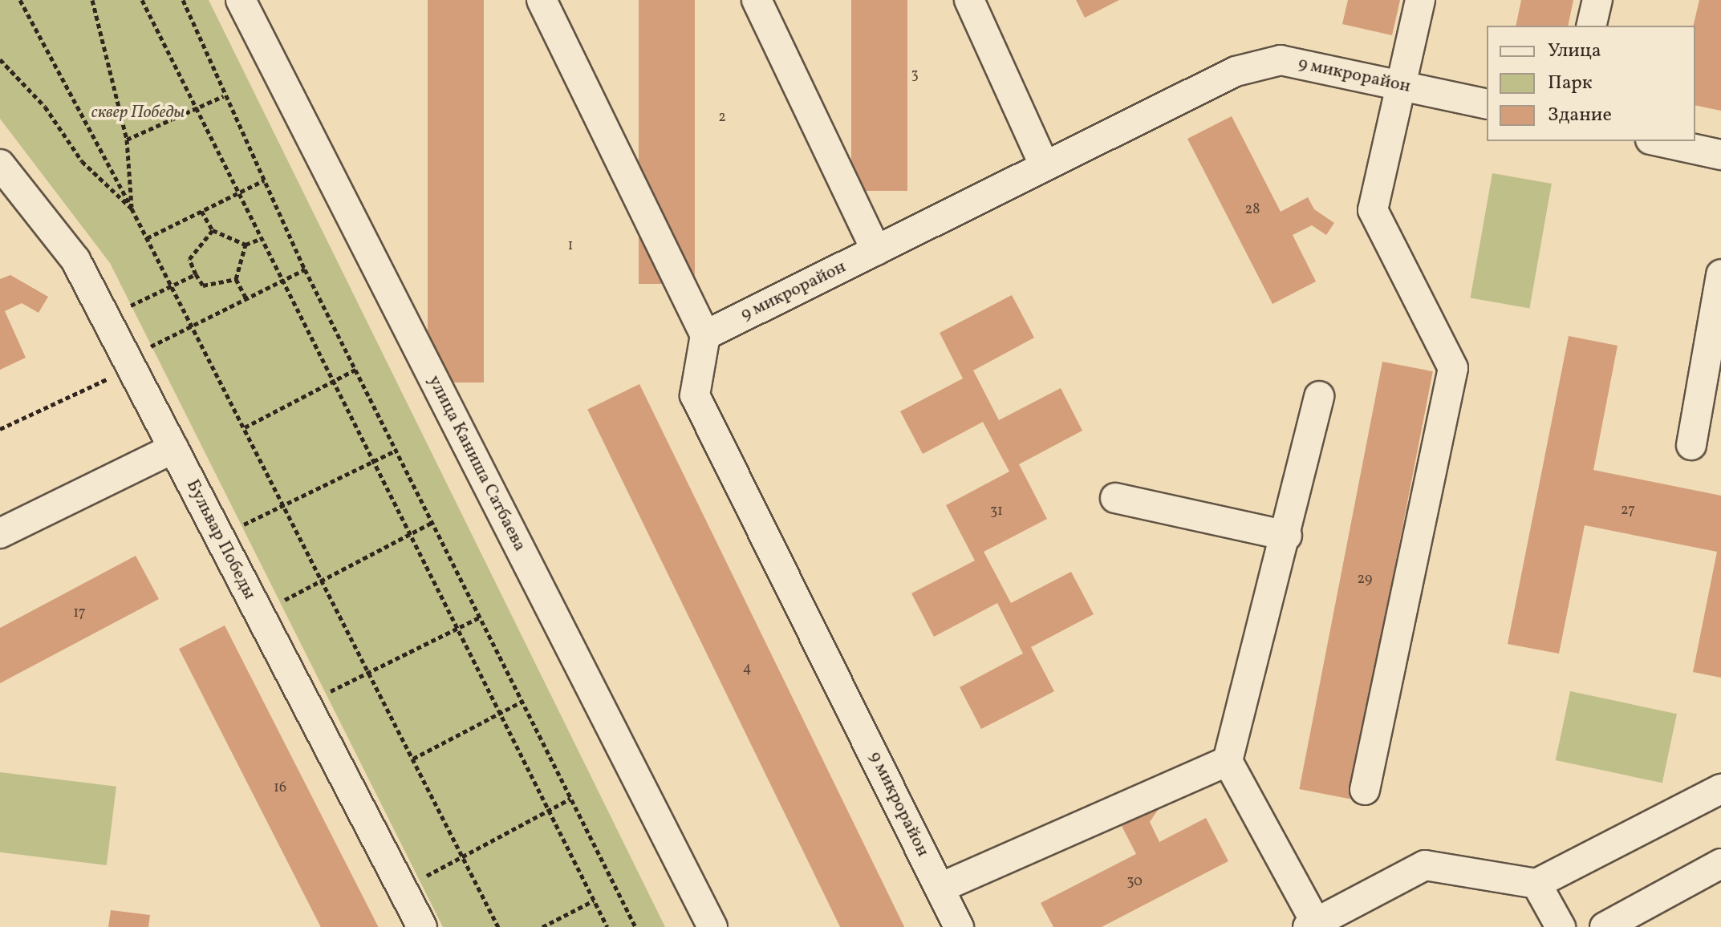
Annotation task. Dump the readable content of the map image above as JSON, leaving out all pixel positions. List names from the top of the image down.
{
  "streets": {
    "street": ["9 микрорайон", "улица Каниша Сатбаева", "Бульвар Победы"]
  },
  "parks": ["сквер Победы"],
  "house_numbers": [
    "3",
    "2",
    "28",
    "1",
    "27",
    "31",
    "29",
    "17",
    "4",
    "16",
    "30"
  ],
  "legend": ["Улица", "Парк", "Здание"]
}
